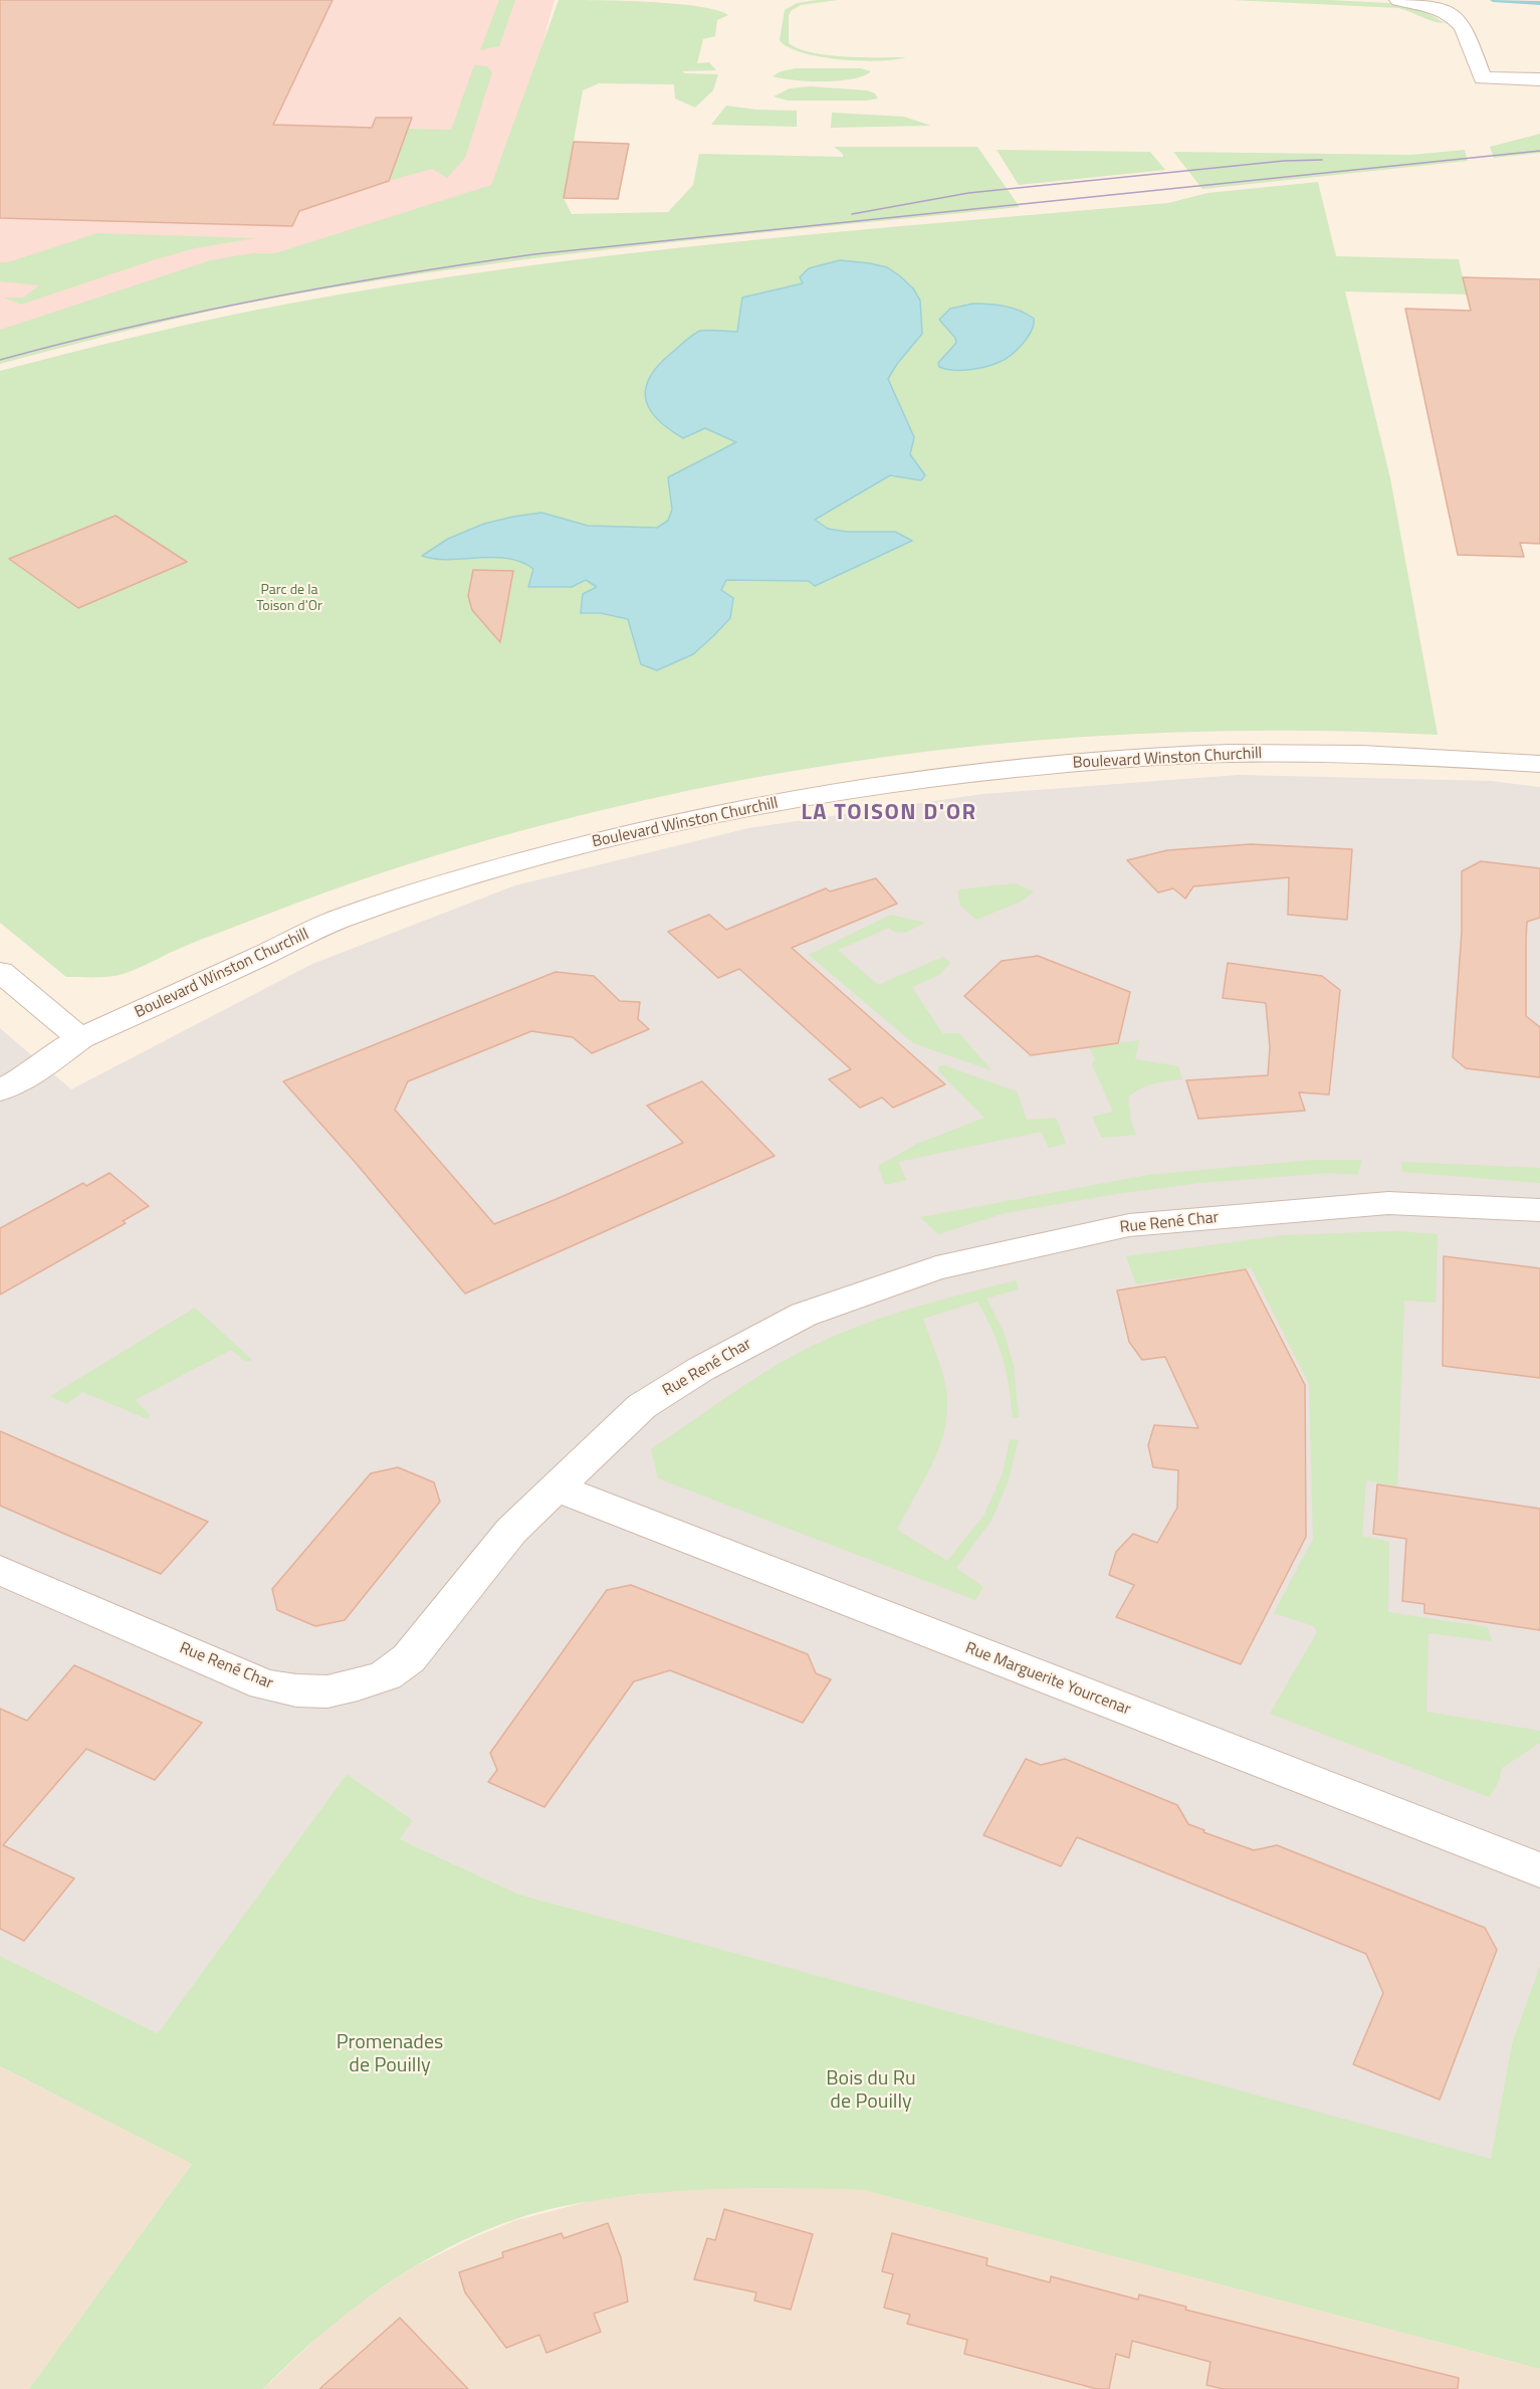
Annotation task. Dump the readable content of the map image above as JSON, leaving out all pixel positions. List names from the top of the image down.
{
  "streets": {
    "street": ["Boulevard Winston Churchill", "Rue René Char", "Rue Marguerite Yourcenar"]
  },
  "crossings": [
    ["Rue René Char", "Rue Marguerite Yourcenar"]
  ],
  "districts": ["LA TOISON D'OR"],
  "parks": ["Parc de la Toison d'Or", "Promenades de Pouilly", "Bois du Ru de Pouilly"]
}
